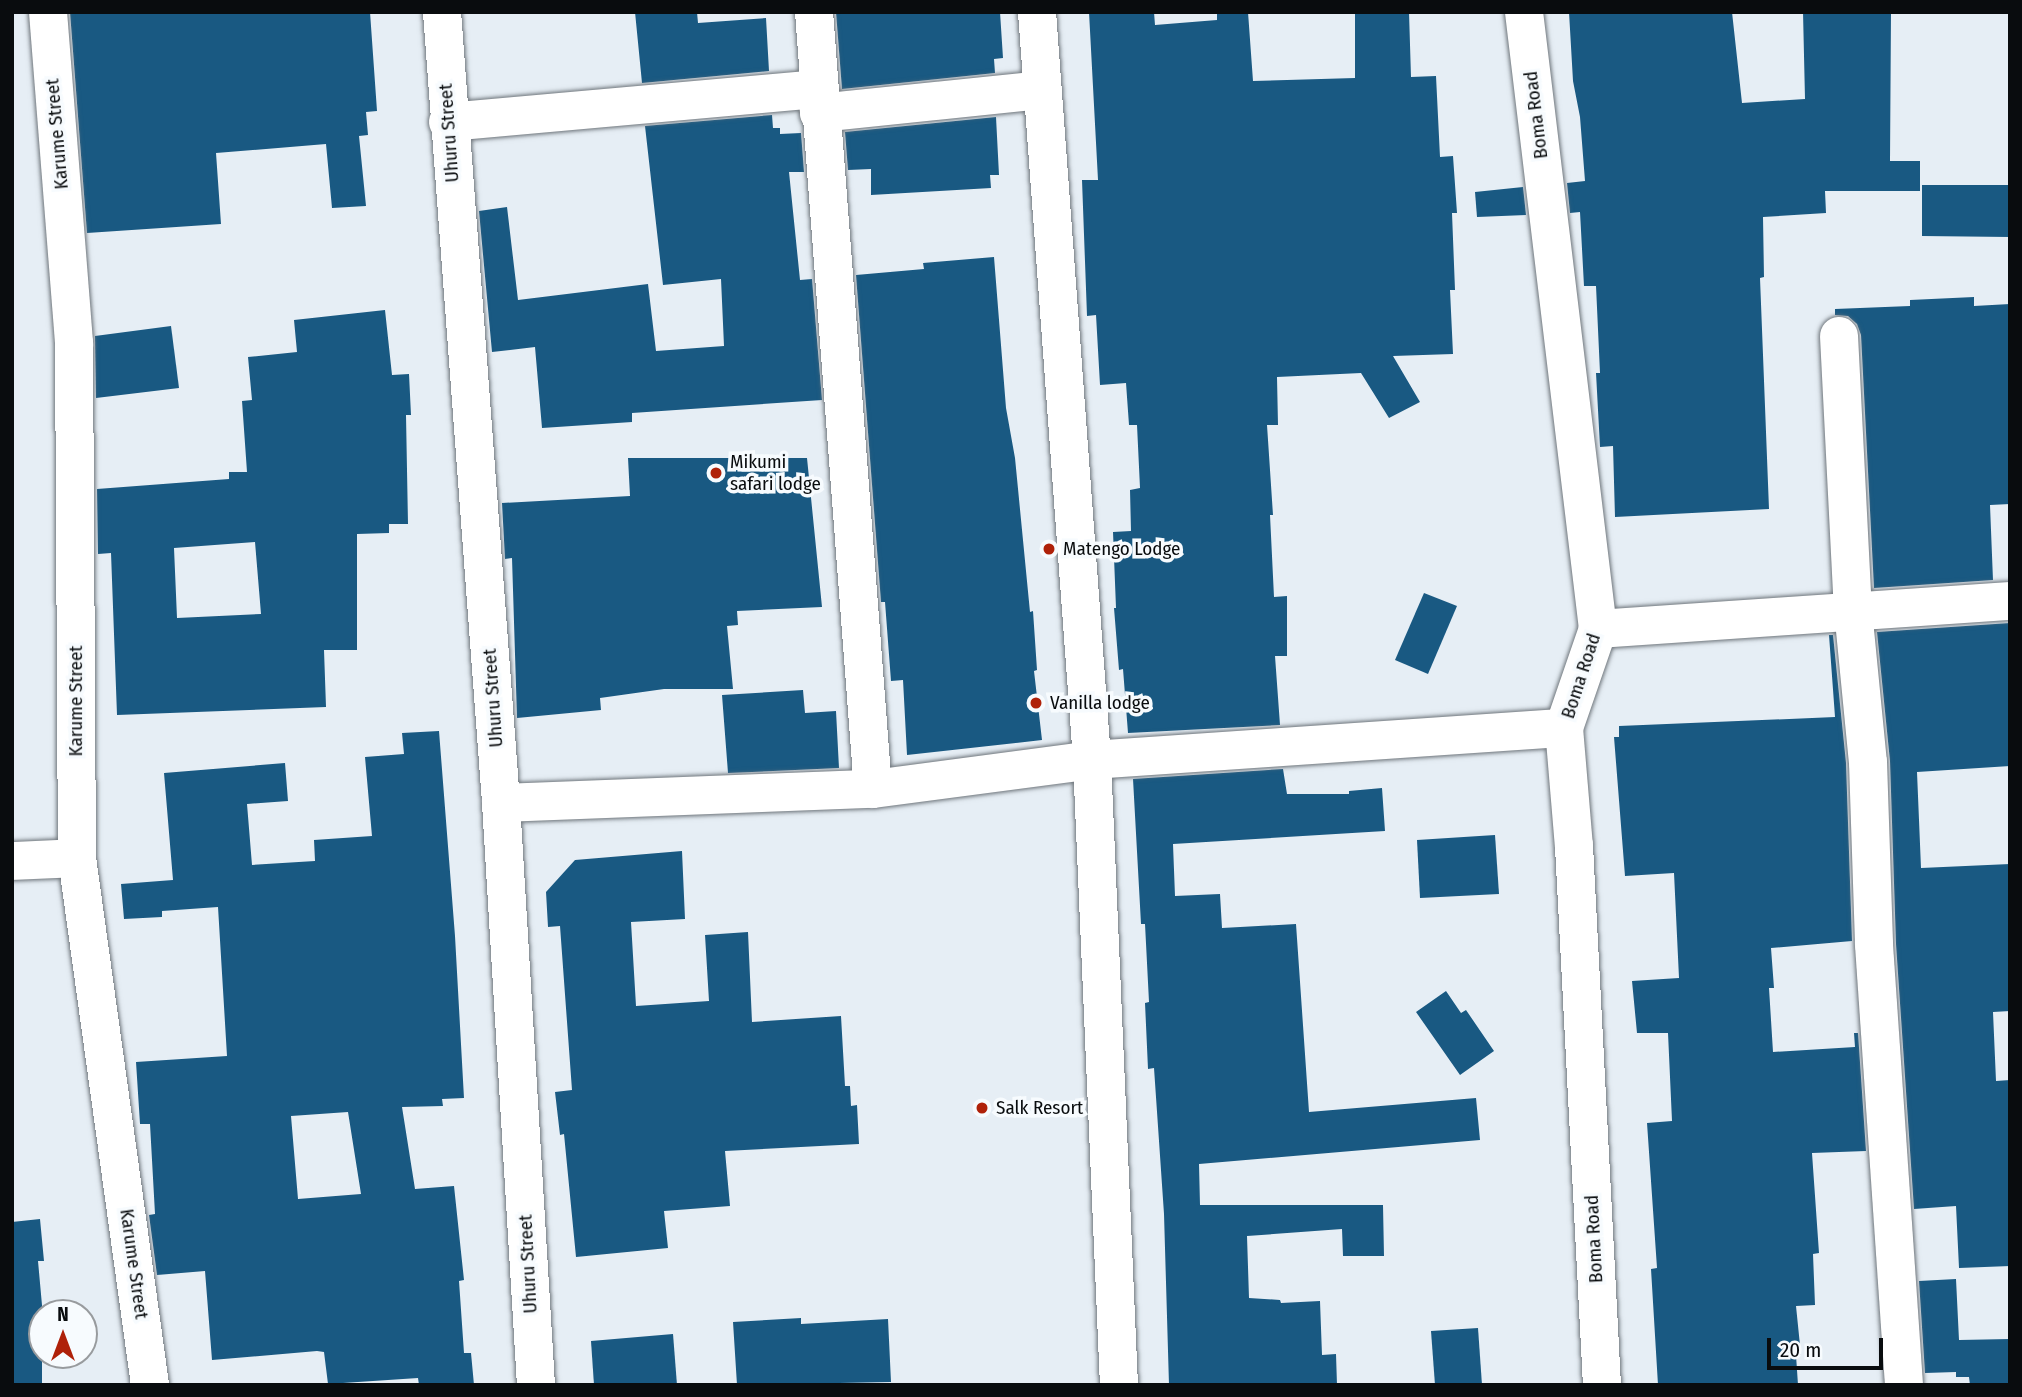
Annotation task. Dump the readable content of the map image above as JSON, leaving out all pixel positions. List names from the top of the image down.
{
  "streets": {
    "street": ["Boma Road", "Uhuru Street", "Karume Street"]
  },
  "places": [
    "Mikumi safari lodge",
    "Matengo Lodge",
    "Vanilla lodge",
    "Salk Resort"
  ],
  "scale_bar": "20 m",
  "north": "top"
}
